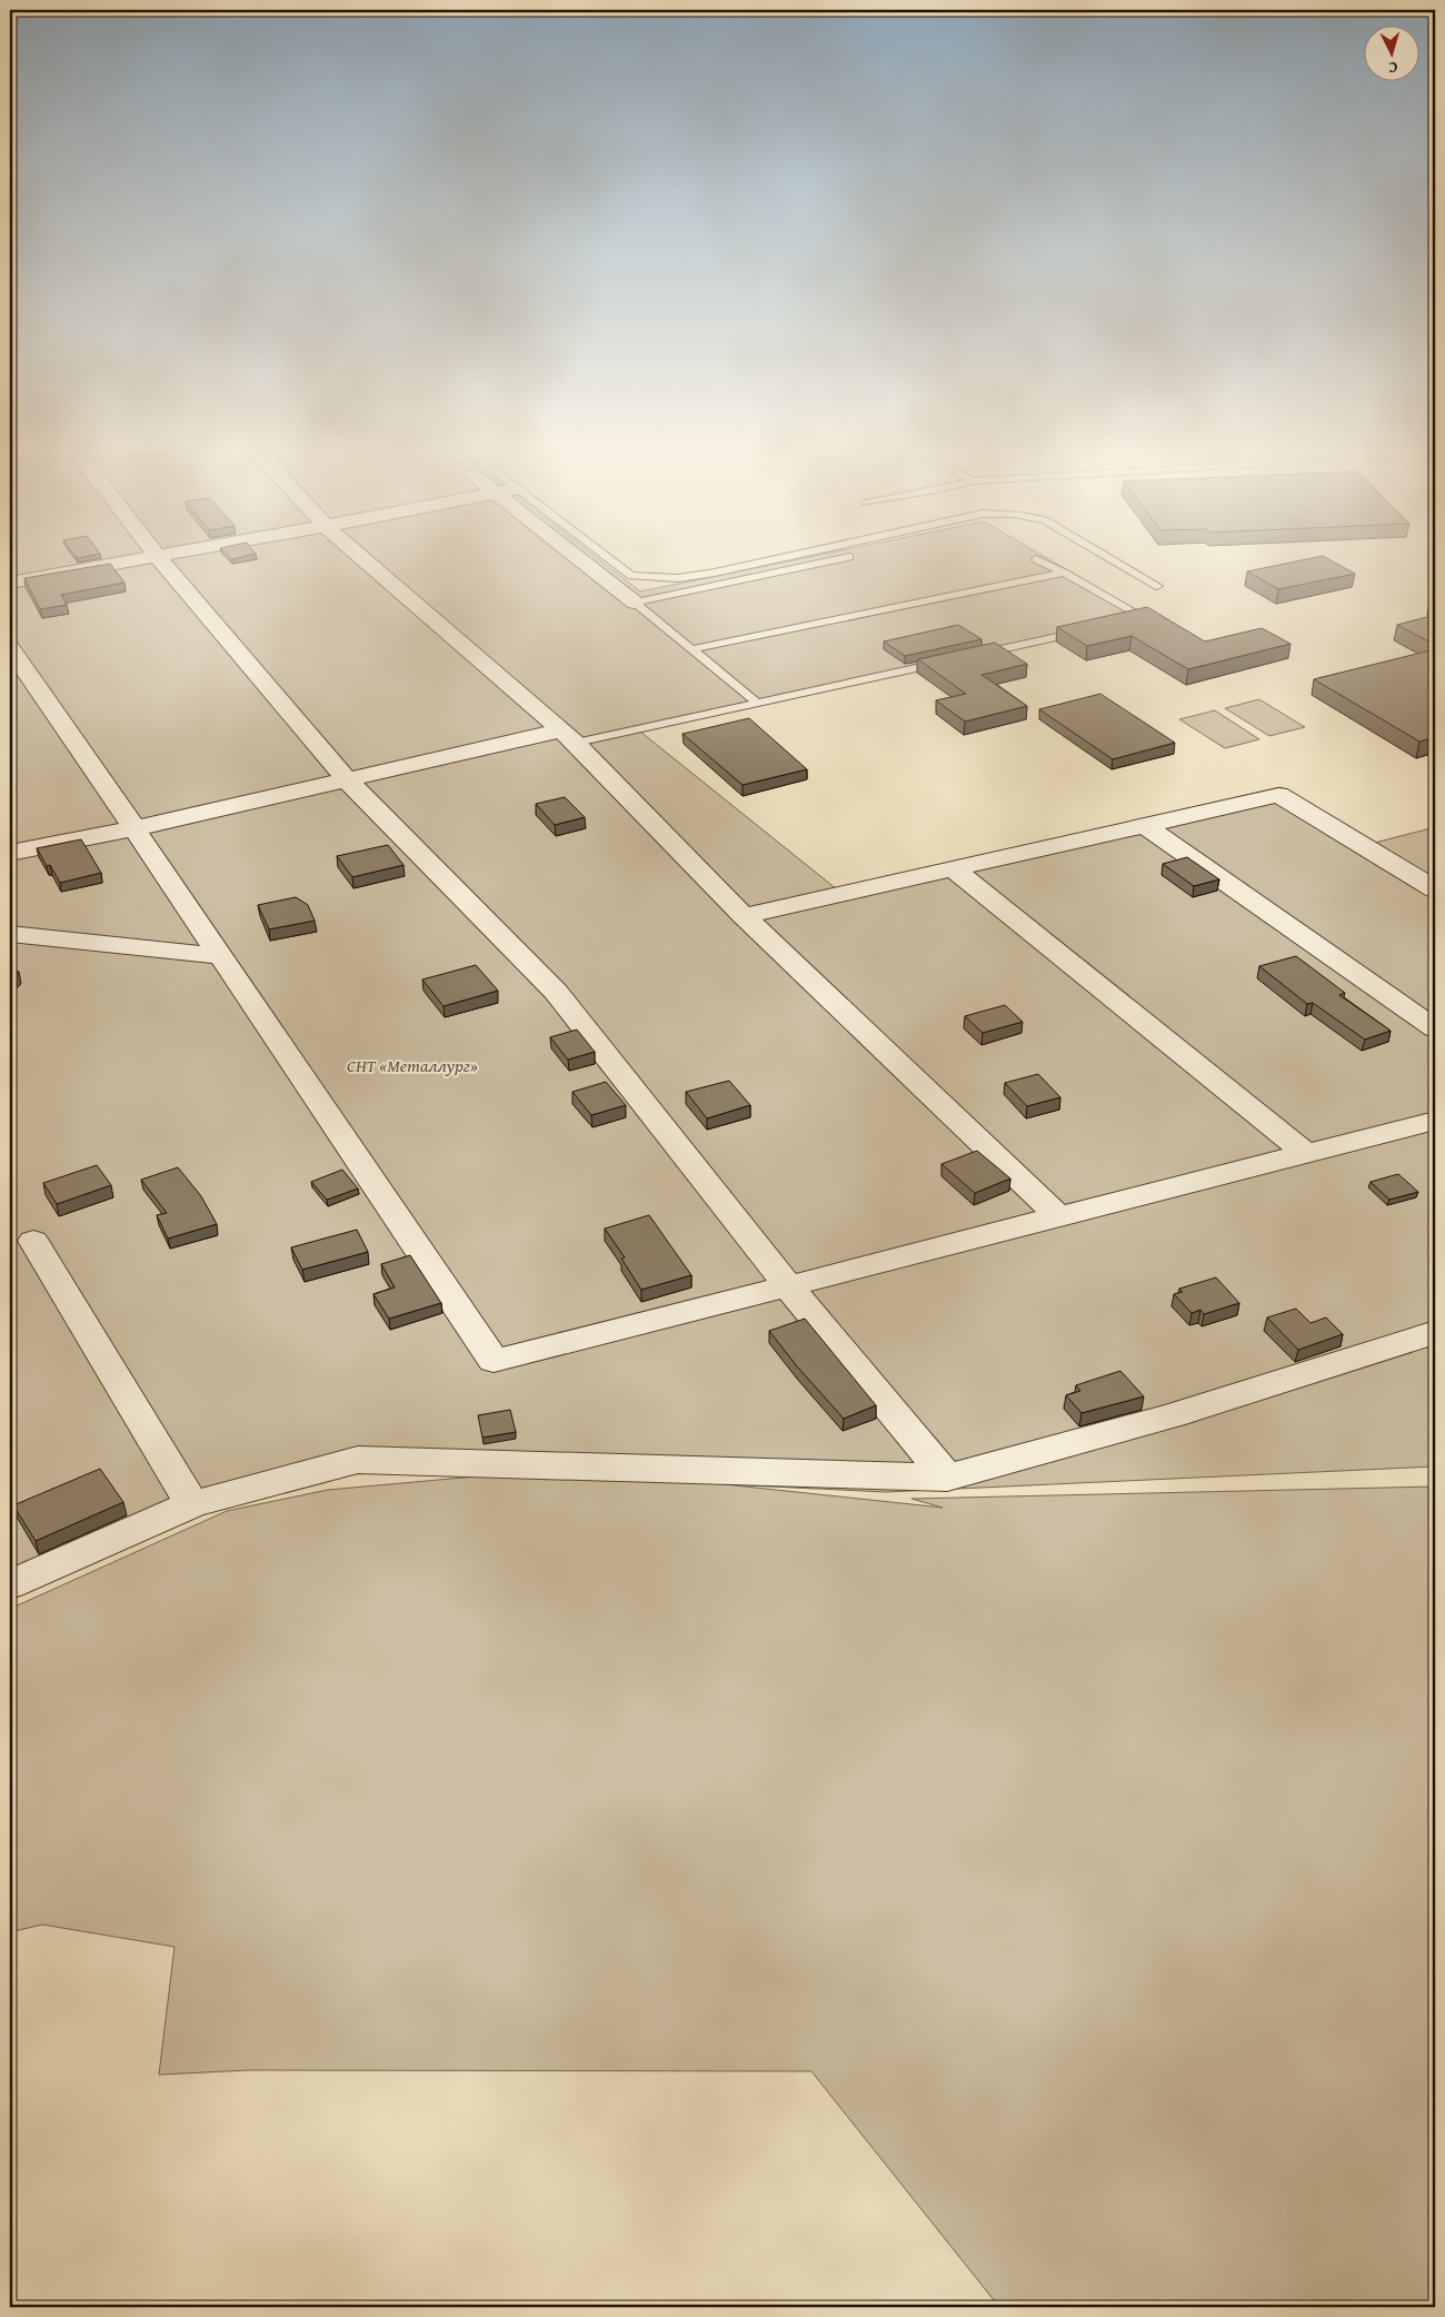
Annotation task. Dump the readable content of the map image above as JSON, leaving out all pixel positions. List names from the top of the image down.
{
  "parks": ["СНТ «Металлург»"],
  "north": "bottom"
}
